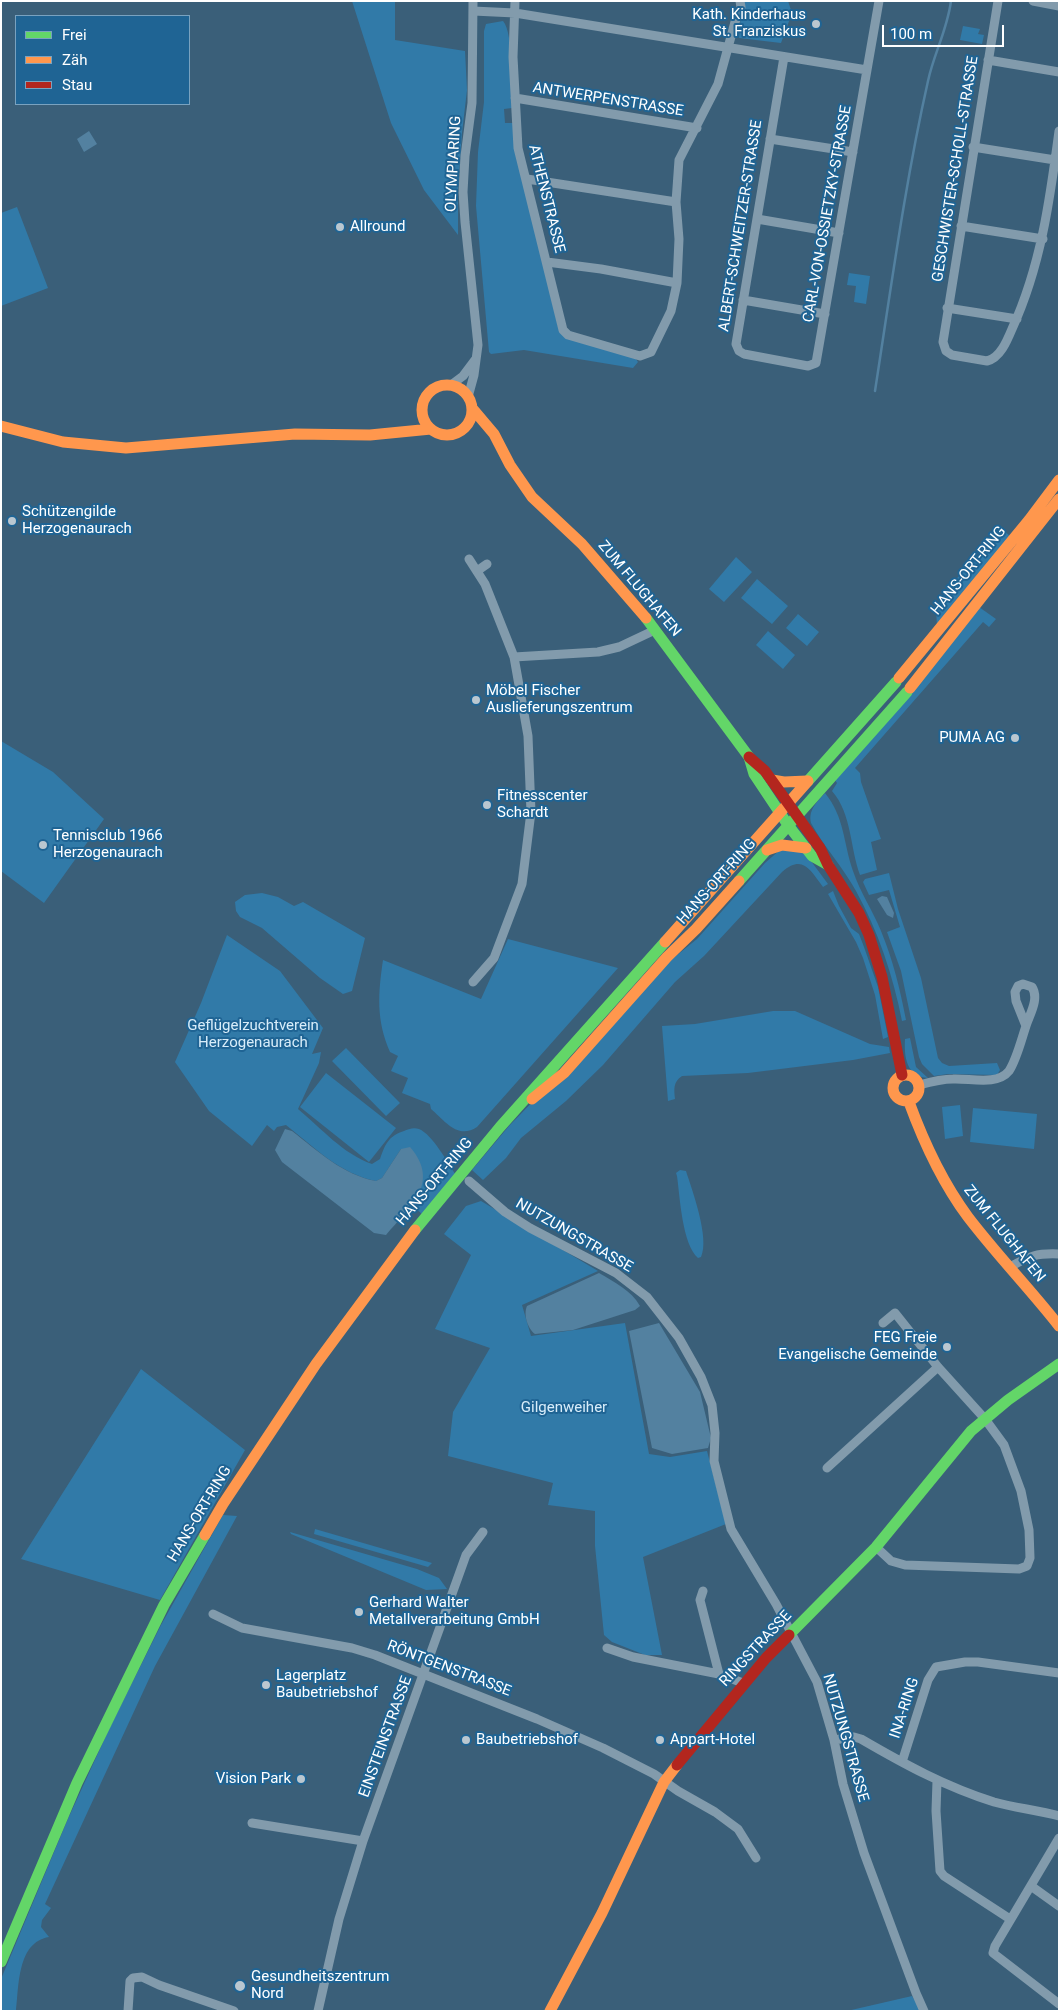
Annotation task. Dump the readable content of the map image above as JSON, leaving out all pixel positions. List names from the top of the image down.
{
  "streets": {
    "street": [
      "ANTWERPENSTRASSE",
      "OLYMPIARING",
      "GESCHWISTER-SCHOLL-STRASSE",
      "ATHENSTRASSE",
      "CARL-VON-OSSIETZKY-STRASSE",
      "ALBERT-SCHWEITZER-STRASSE",
      "HANS-ORT-RING",
      "ZUM FLUGHAFEN",
      "NUTZUNGSTRASSE",
      "RINGSTRASSE",
      "RÖNTGENSTRASSE",
      "INA-RING",
      "EINSTEINSTRASSE"
    ]
  },
  "crossings": [
    ["ANTWERPENSTRASSE", "ATHENSTRASSE"],
    ["OLYMPIARING", "ZUM FLUGHAFEN"],
    ["CARL-VON-OSSIETZKY-STRASSE", "ALBERT-SCHWEITZER-STRASSE"],
    ["HANS-ORT-RING", "ZUM FLUGHAFEN"],
    ["NUTZUNGSTRASSE", "RINGSTRASSE"],
    ["RINGSTRASSE", "RÖNTGENSTRASSE"],
    ["RÖNTGENSTRASSE", "EINSTEINSTRASSE"]
  ],
  "parks": ["Geflügelzuchtverein Herzogenaurach", "Gilgenweiher"],
  "places": [
    "Kath. Kinderhaus St. Franziskus",
    "Allround",
    "Schützengilde Herzogenaurach",
    "Möbel Fischer Auslieferungszentrum",
    "PUMA AG",
    "Fitnesscenter Schardt",
    "Tennisclub 1966 Herzogenaurach",
    "FEG Freie Evangelische Gemeinde",
    "Gerhard Walter Metallverarbeitung GmbH",
    "Lagerplatz Baubetriebshof",
    "Baubetriebshof",
    "Appart-Hotel",
    "Vision Park",
    "Gesundheitszentrum Nord"
  ],
  "legend": ["Frei", "Zäh", "Stau"],
  "scale_bar": "100 m"
}
